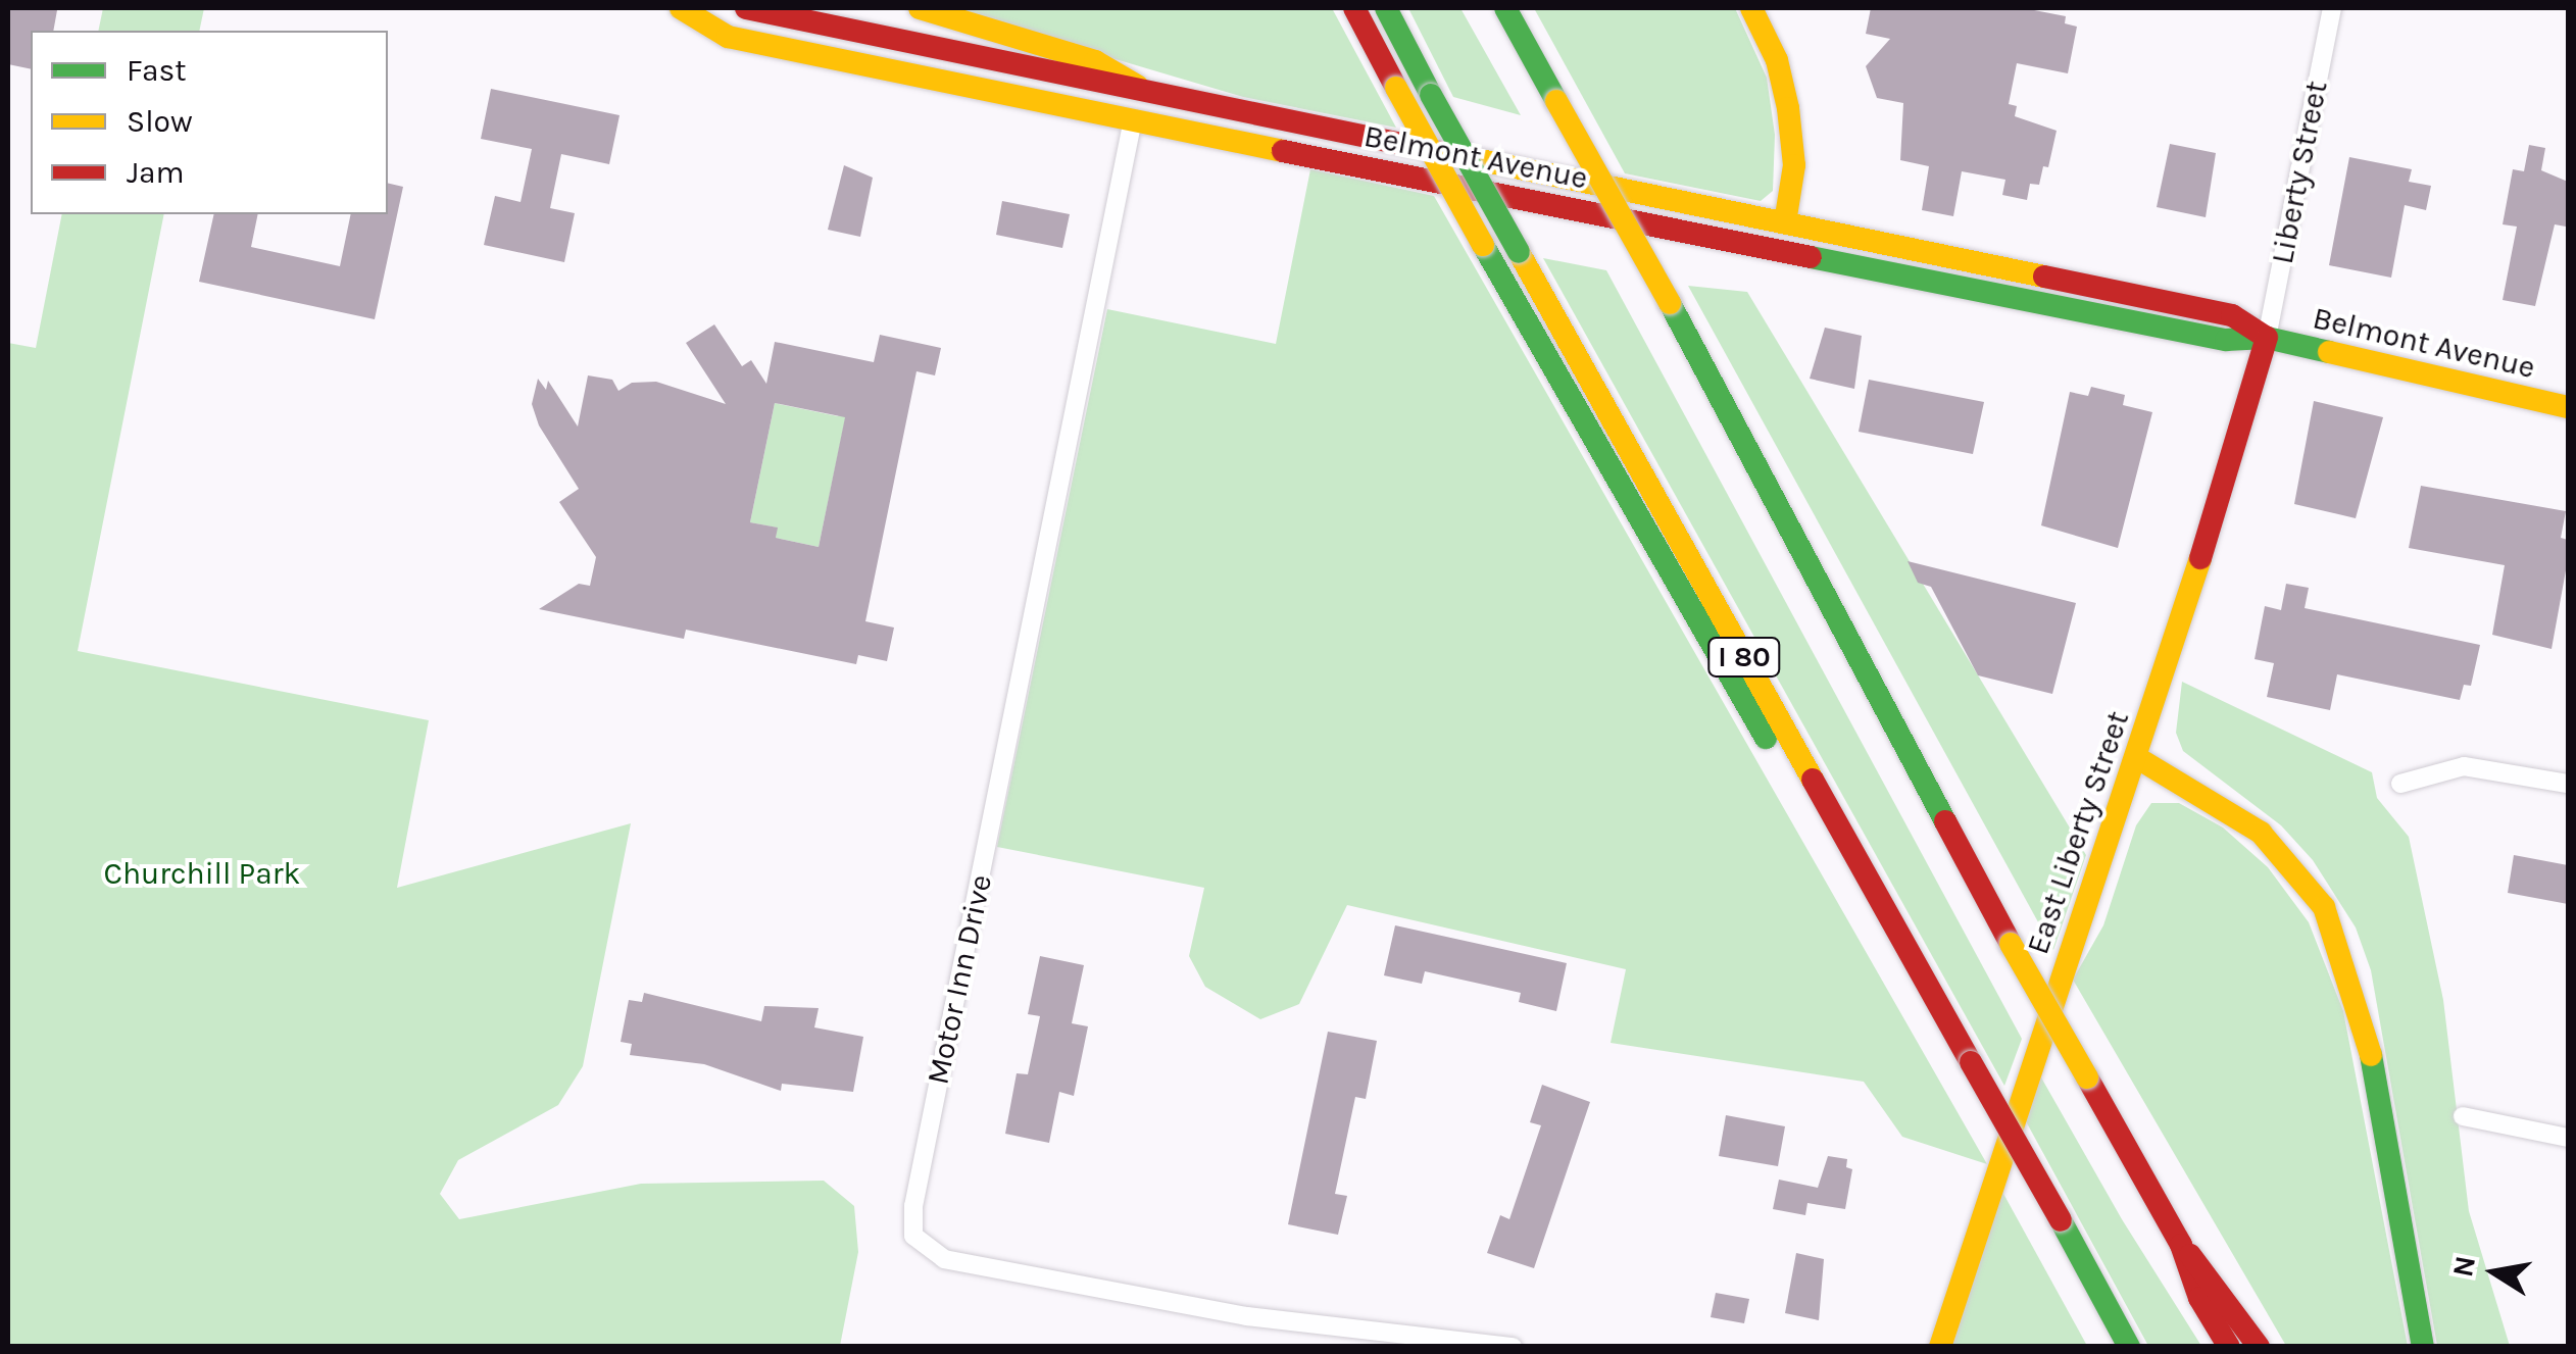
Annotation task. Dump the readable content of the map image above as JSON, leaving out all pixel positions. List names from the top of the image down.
{
  "streets": {
    "main road": ["Belmont Avenue", "I 80", "East Liberty Street"],
    "street": ["Liberty Street", "Motor Inn Drive"]
  },
  "crossings": [
    ["Belmont Avenue", "Liberty Street"],
    ["Belmont Avenue", "East Liberty Street"],
    ["Belmont Avenue", "Motor Inn Drive"],
    ["Liberty Street", "East Liberty Street"]
  ],
  "parks": ["Churchill Park"],
  "legend": ["Fast", "Slow", "Jam"],
  "north": "left"
}
